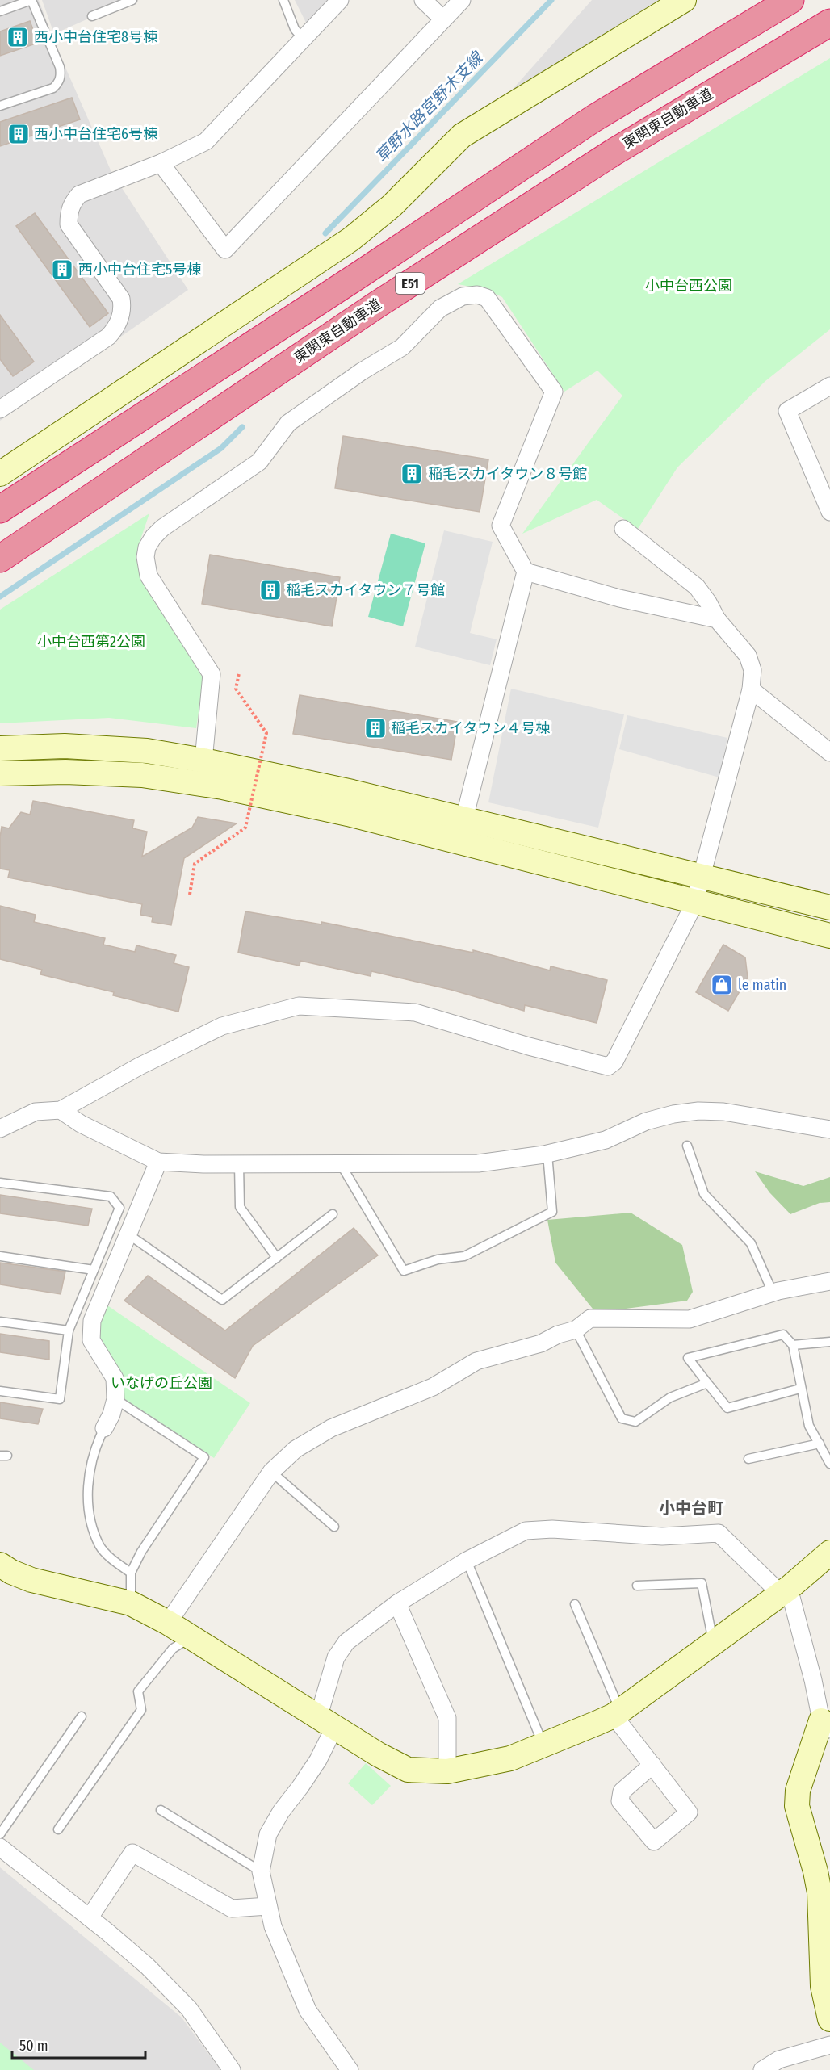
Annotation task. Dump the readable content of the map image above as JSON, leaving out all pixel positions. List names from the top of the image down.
{
  "streets": {
    "highway": ["東関東自動車道", "E51"]
  },
  "districts": ["小中台町"],
  "water": ["草野水路宮野木支線"],
  "parks": ["小中台西公園", "小中台西第2公園", "いなげの丘公園"],
  "places": {
    "building": [
      "西小中台住宅8号棟",
      "西小中台住宅6号棟",
      "西小中台住宅5号棟",
      "稲毛スカイタウン８号館",
      "稲毛スカイタウン７号館",
      "稲毛スカイタウン４号棟"
    ],
    "shop": ["le matin"]
  },
  "scale_bar": "50 m"
}
